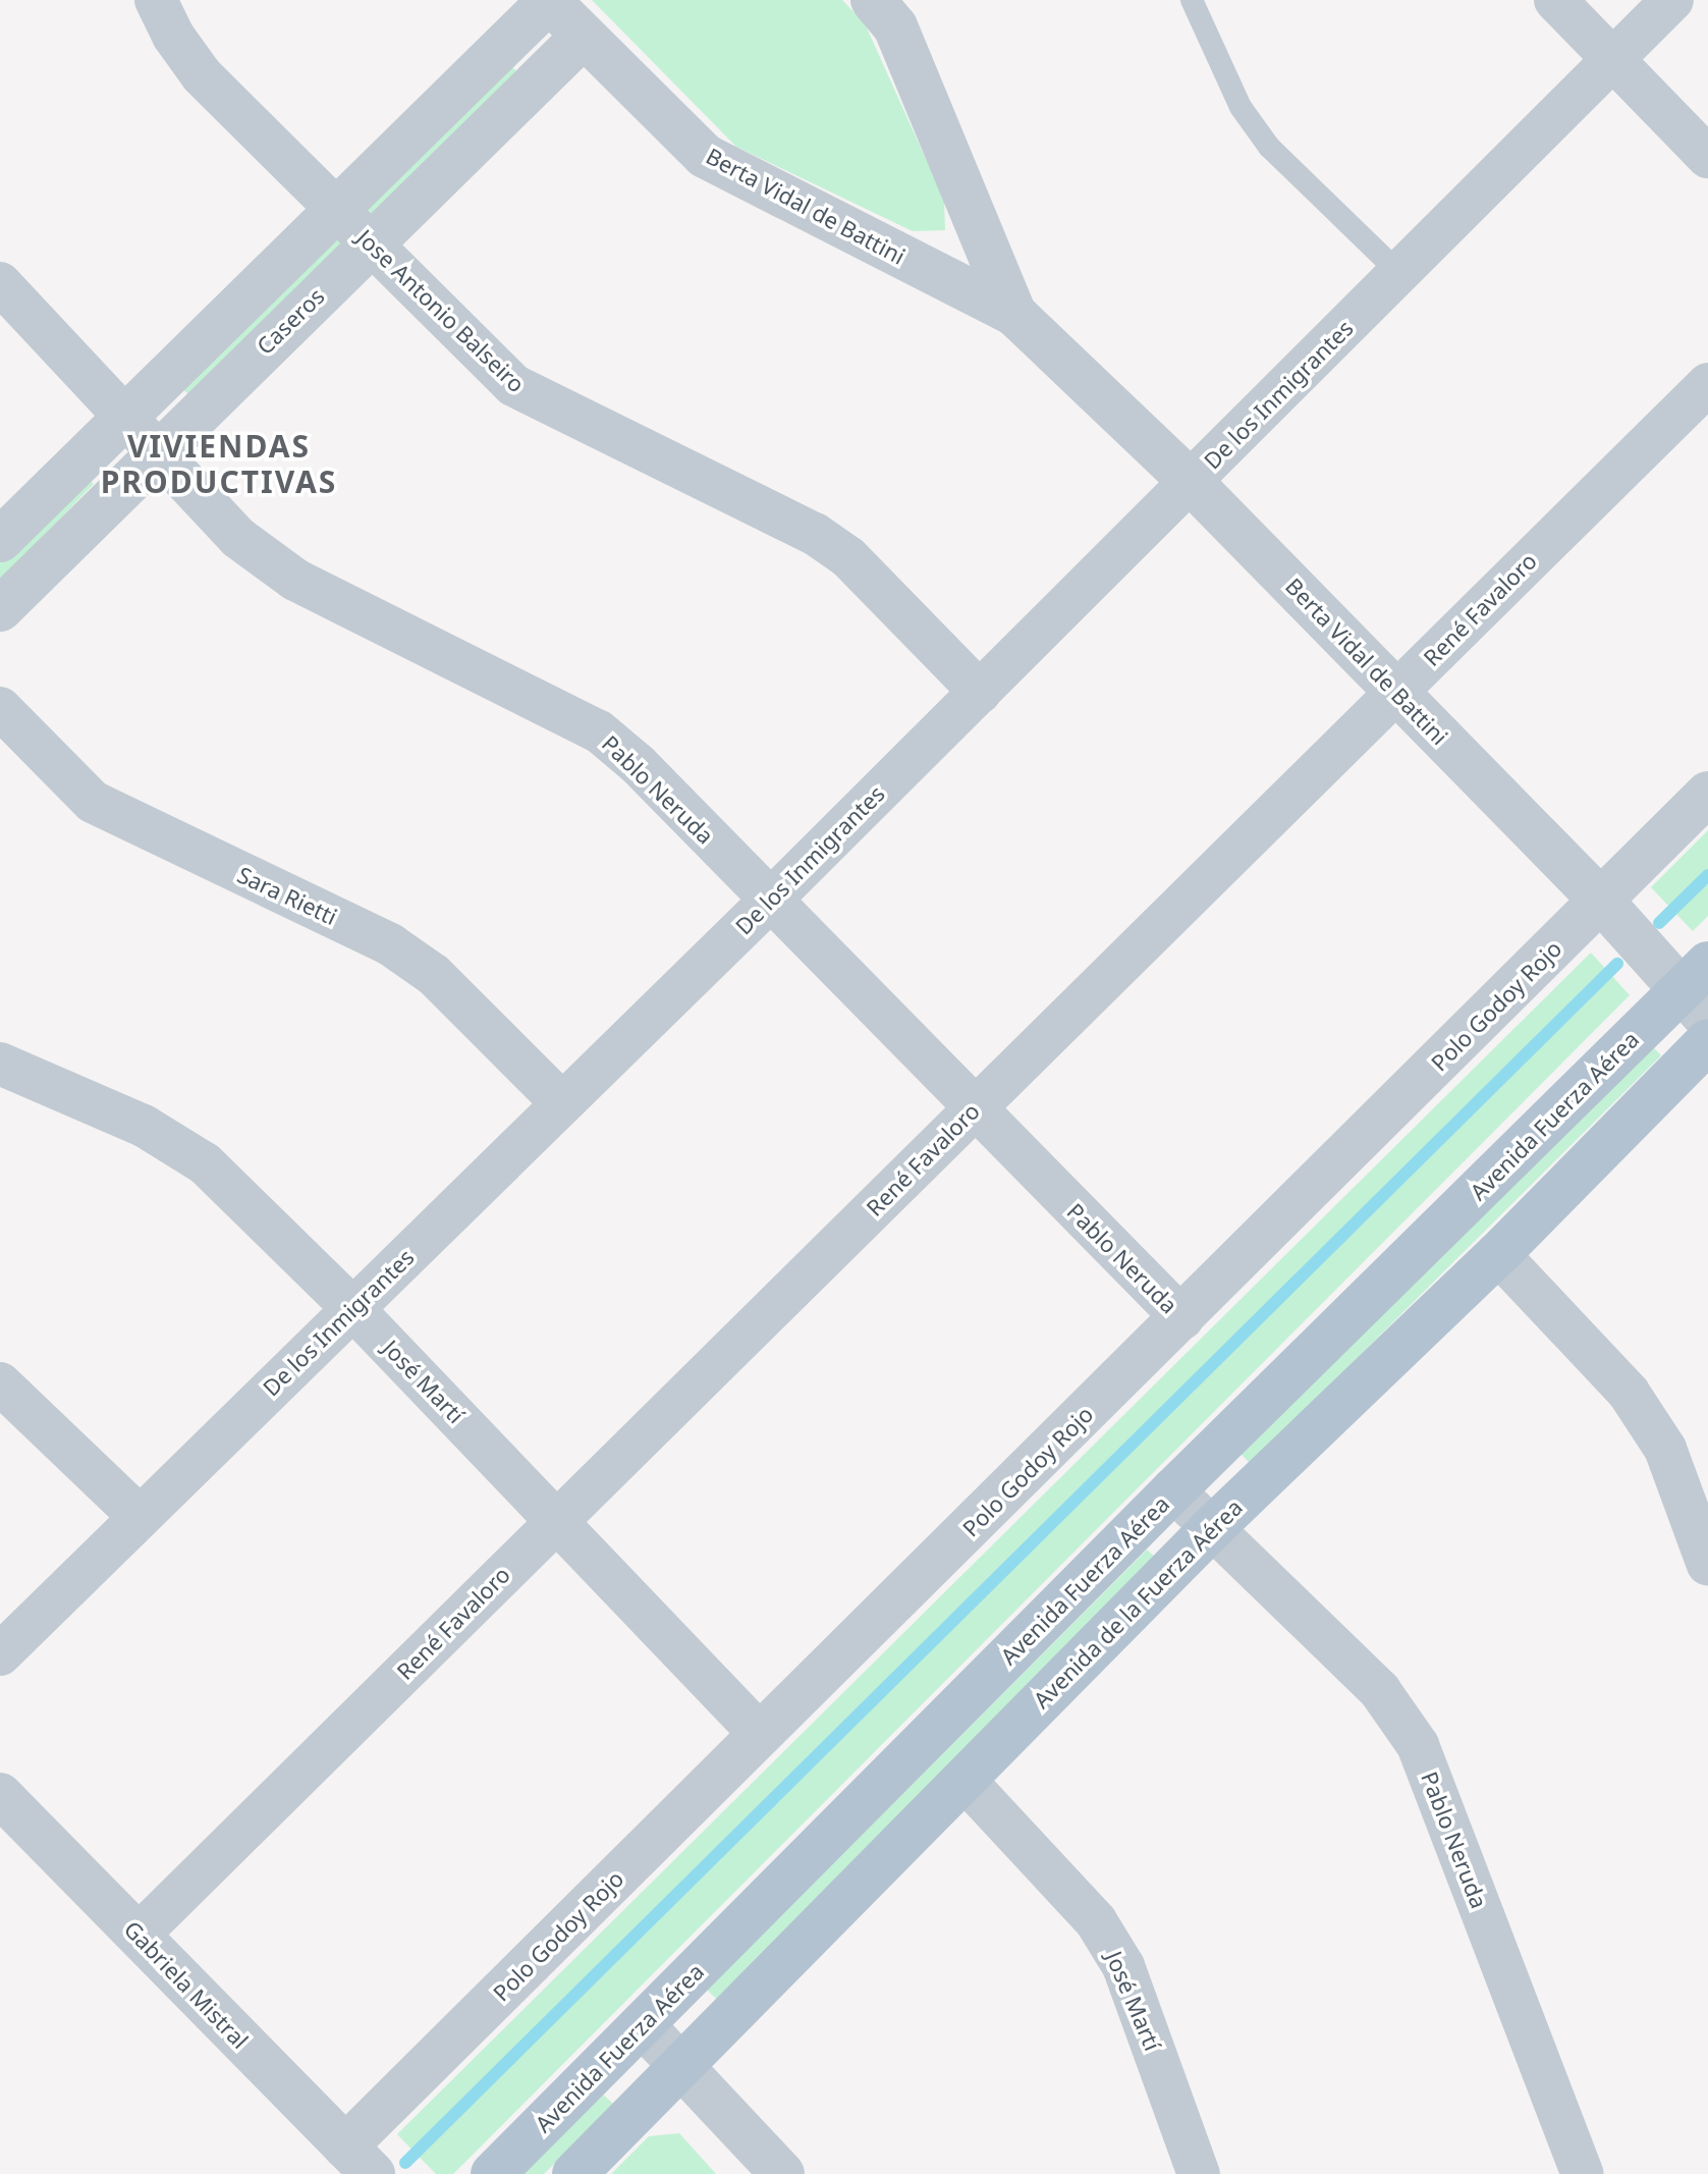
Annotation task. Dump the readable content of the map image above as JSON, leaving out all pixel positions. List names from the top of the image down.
{
  "streets": {
    "main road": ["Avenida Fuerza Aérea", "Avenida de la Fuerza Aérea"],
    "street": [
      "Berta Vidal de Battini",
      "Jose Antonio Balseiro",
      "Caseros",
      "De los Inmigrantes",
      "René Favaloro",
      "Pablo Neruda",
      "Sara Rietti",
      "Polo Godoy Rojo",
      "José Martí",
      "Gabriela Mistral"
    ]
  },
  "crossings": [
    ["Berta Vidal de Battini", "Caseros"],
    ["Berta Vidal de Battini", "De los Inmigrantes"],
    ["Berta Vidal de Battini", "René Favaloro"],
    ["Berta Vidal de Battini", "Polo Godoy Rojo"],
    ["Berta Vidal de Battini", "Avenida Fuerza Aérea"],
    ["Jose Antonio Balseiro", "Caseros"],
    ["Jose Antonio Balseiro", "De los Inmigrantes"],
    ["Caseros", "Pablo Neruda"],
    ["De los Inmigrantes", "Pablo Neruda"],
    ["De los Inmigrantes", "Sara Rietti"],
    ["De los Inmigrantes", "José Martí"],
    ["René Favaloro", "Pablo Neruda"],
    ["René Favaloro", "José Martí"],
    ["René Favaloro", "Gabriela Mistral"],
    ["Pablo Neruda", "Polo Godoy Rojo"],
    ["Pablo Neruda", "Avenida Fuerza Aérea"],
    ["Pablo Neruda", "Avenida de la Fuerza Aérea"],
    ["Polo Godoy Rojo", "José Martí"],
    ["Polo Godoy Rojo", "Gabriela Mistral"],
    ["José Martí", "Avenida de la Fuerza Aérea"]
  ],
  "districts": ["VIVIENDAS PRODUCTIVAS"]
}
